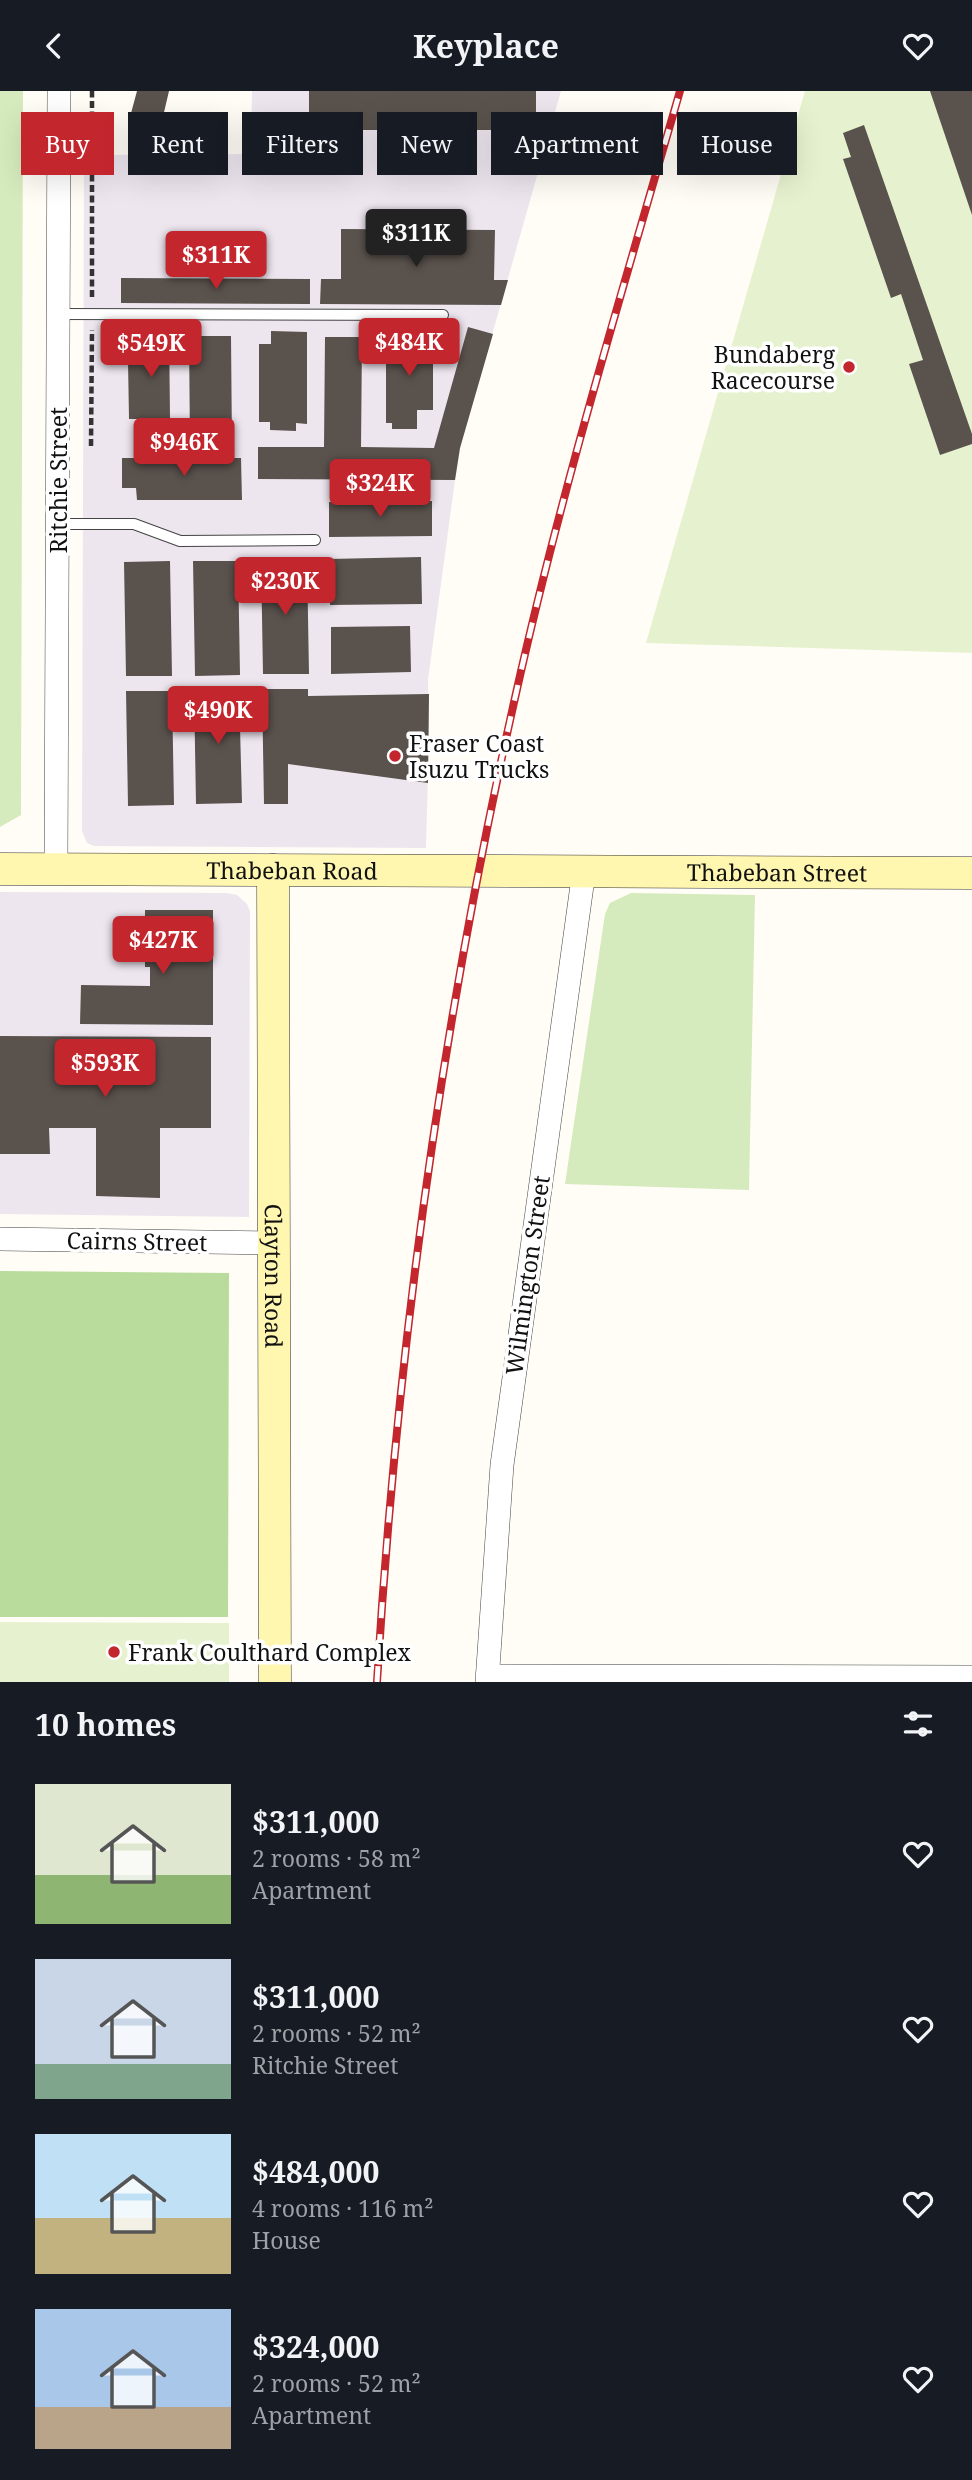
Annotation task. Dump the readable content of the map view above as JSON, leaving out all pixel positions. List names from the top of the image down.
{
  "streets": {
    "street": [
      "Ritchie Street",
      "Thabeban Road",
      "Thabeban Street",
      "Cairns Street",
      "Wilmington Street",
      "Clayton Road"
    ]
  },
  "crossings": [
    ["Ritchie Street", "Thabeban Road"],
    ["Thabeban Road", "Thabeban Street"],
    ["Thabeban Road", "Wilmington Street"],
    ["Thabeban Road", "Clayton Road"],
    ["Thabeban Street", "Wilmington Street"],
    ["Cairns Street", "Clayton Road"]
  ],
  "places": ["Bundaberg Racecourse", "Fraser Coast Isuzu Trucks", "Frank Coulthard Complex"],
  "page": {
    "header": "Keyplace",
    "chip": [
      "Buy",
      "Rent",
      "Filters",
      "New",
      "Apartment",
      "House"
    ],
    "price": [
      "$311K",
      "$311K",
      "$484K",
      "$549K",
      "$946K",
      "$324K",
      "$230K",
      "$490K",
      "$427K",
      "$593K"
    ],
    "heading": "10 homes",
    "list": [
      {
        "name": "$311,000",
        "note": "2 rooms · 58 m² · Apartment"
      },
      {
        "name": "$311,000",
        "note": "2 rooms · 52 m² · Ritchie Street"
      },
      {
        "name": "$484,000",
        "note": "4 rooms · 116 m² · House"
      },
      {
        "name": "$324,000",
        "note": "2 rooms · 52 m² · Apartment"
      }
    ]
  }
}
